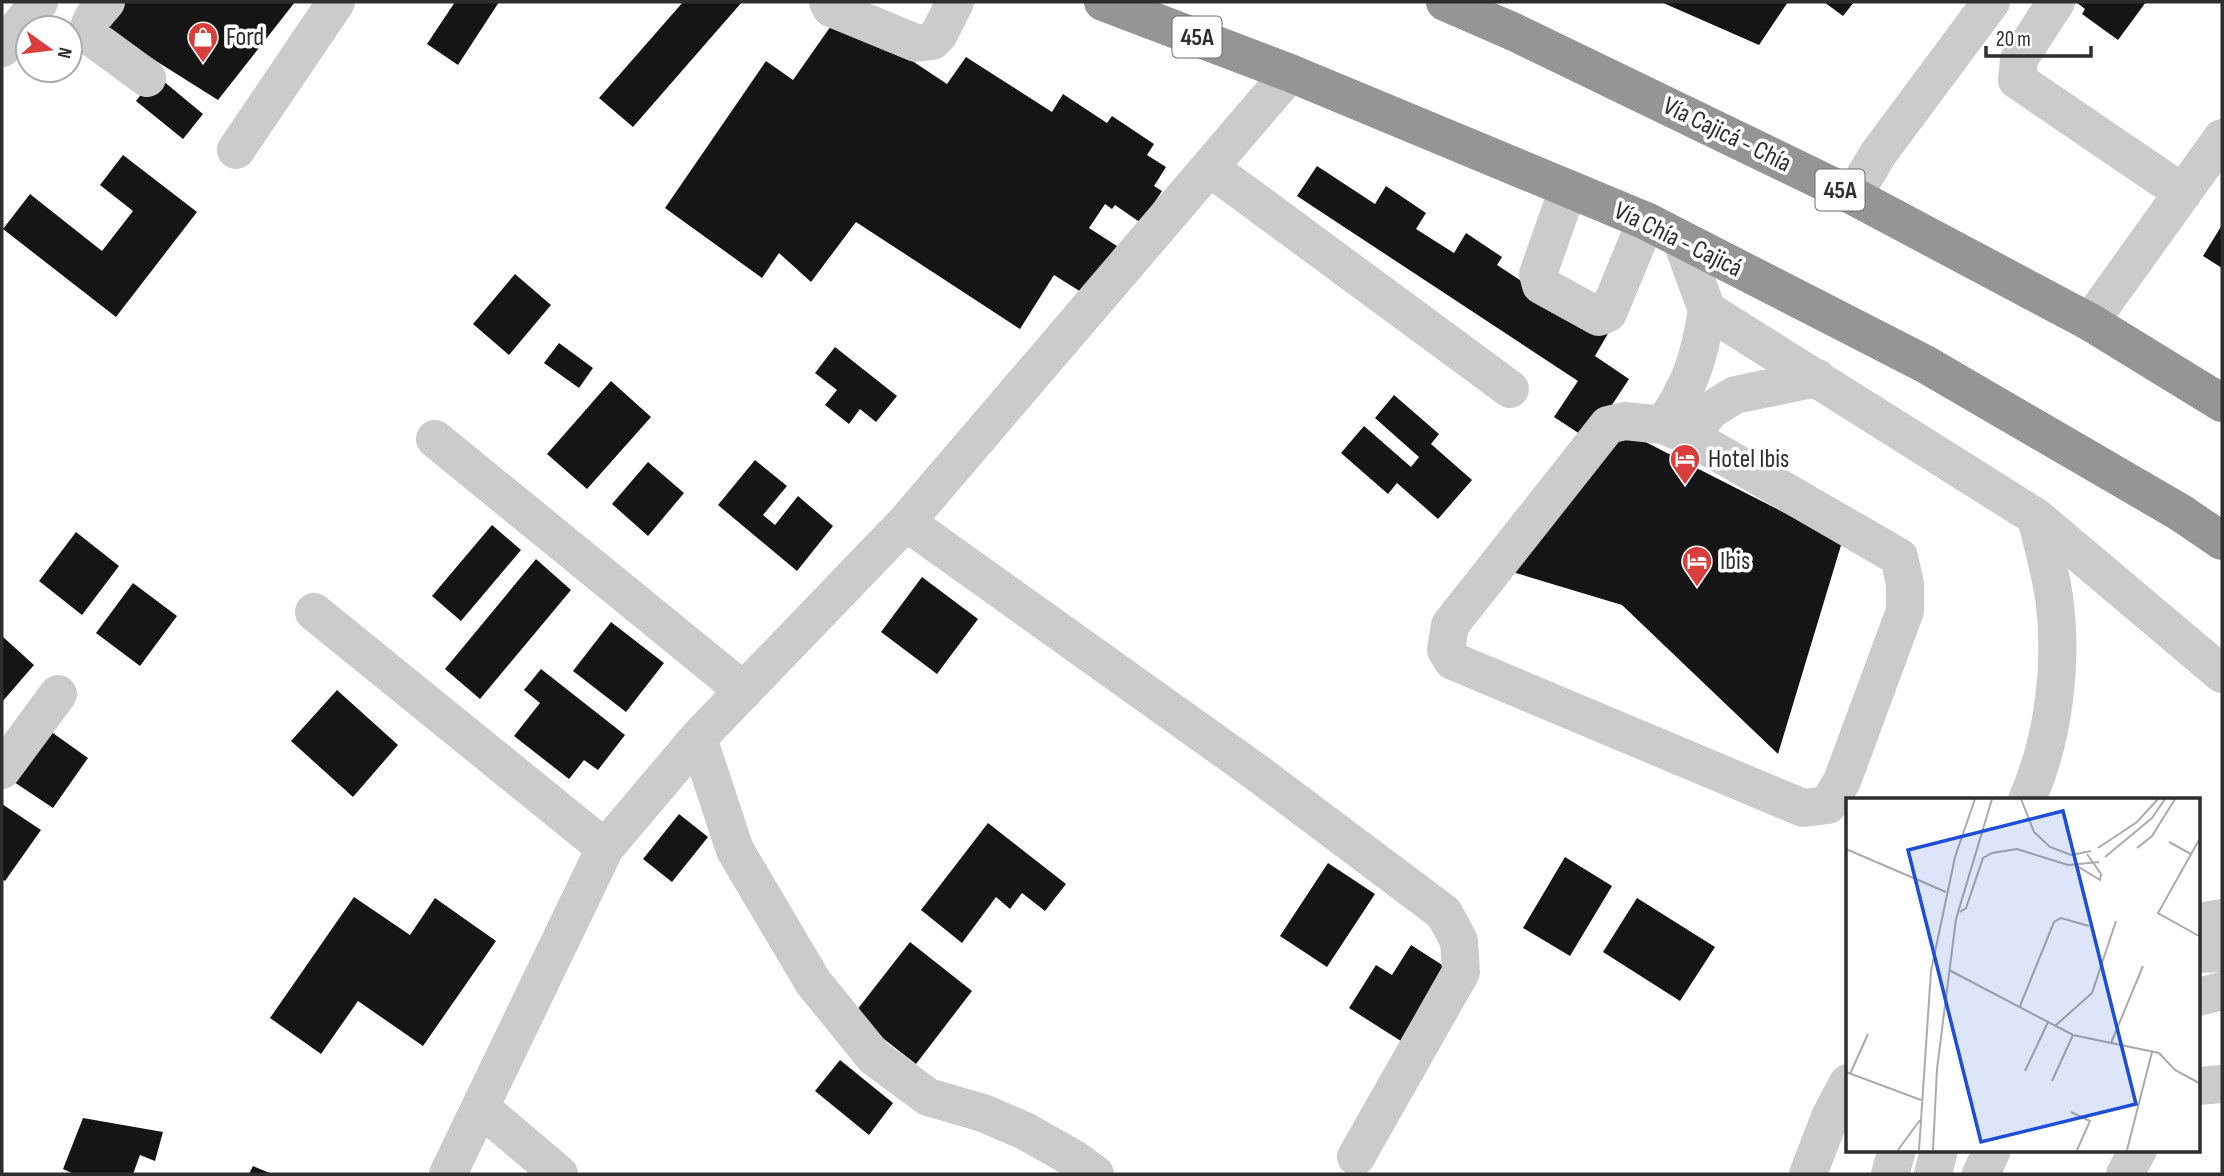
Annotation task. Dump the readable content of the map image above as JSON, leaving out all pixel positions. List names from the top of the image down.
{
  "streets": {
    "highway": ["45A", "Vía Cajicá - Chía", "Vía Chía - Cajicá"]
  },
  "places": {
    "shop": ["Ford"],
    "hotel": ["Hotel Ibis", "Ibis"]
  },
  "scale_bar": "20 m",
  "north": "right"
}
